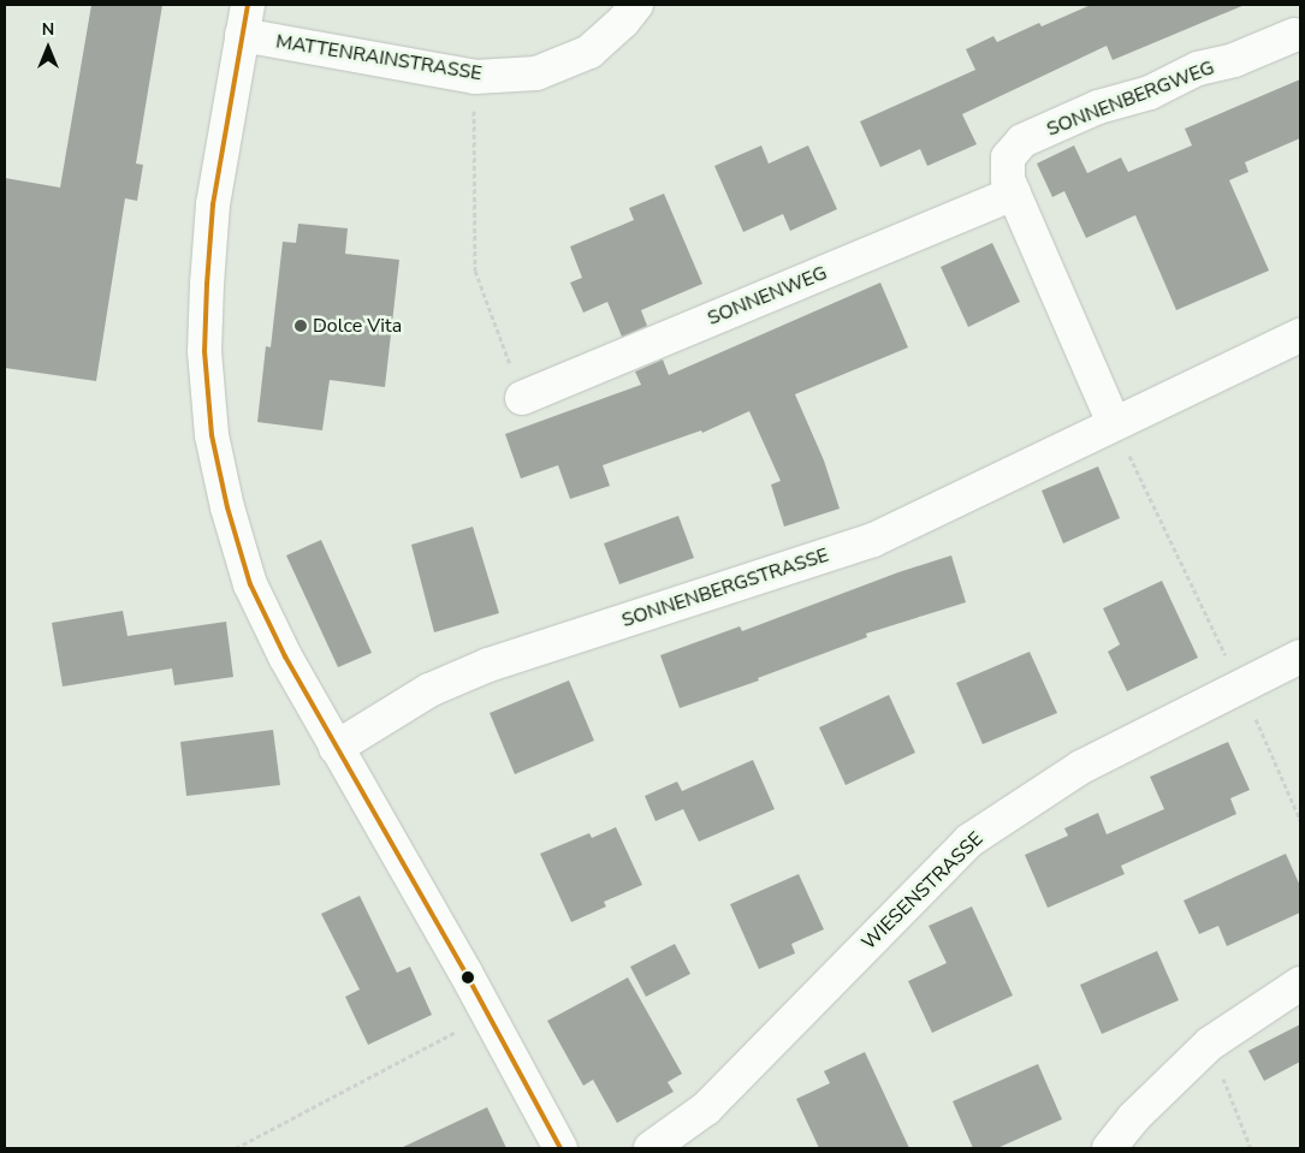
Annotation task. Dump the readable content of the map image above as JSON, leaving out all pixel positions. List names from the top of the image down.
{
  "streets": {
    "street": [
      "MATTENRAINSTRASSE",
      "SONNENBERGWEG",
      "SONNENWEG",
      "SONNENBERGSTRASSE",
      "WIESENSTRASSE"
    ]
  },
  "crossings": [
    ["SONNENBERGWEG", "SONNENWEG"]
  ],
  "places": ["Dolce Vita"],
  "north": "top"
}
